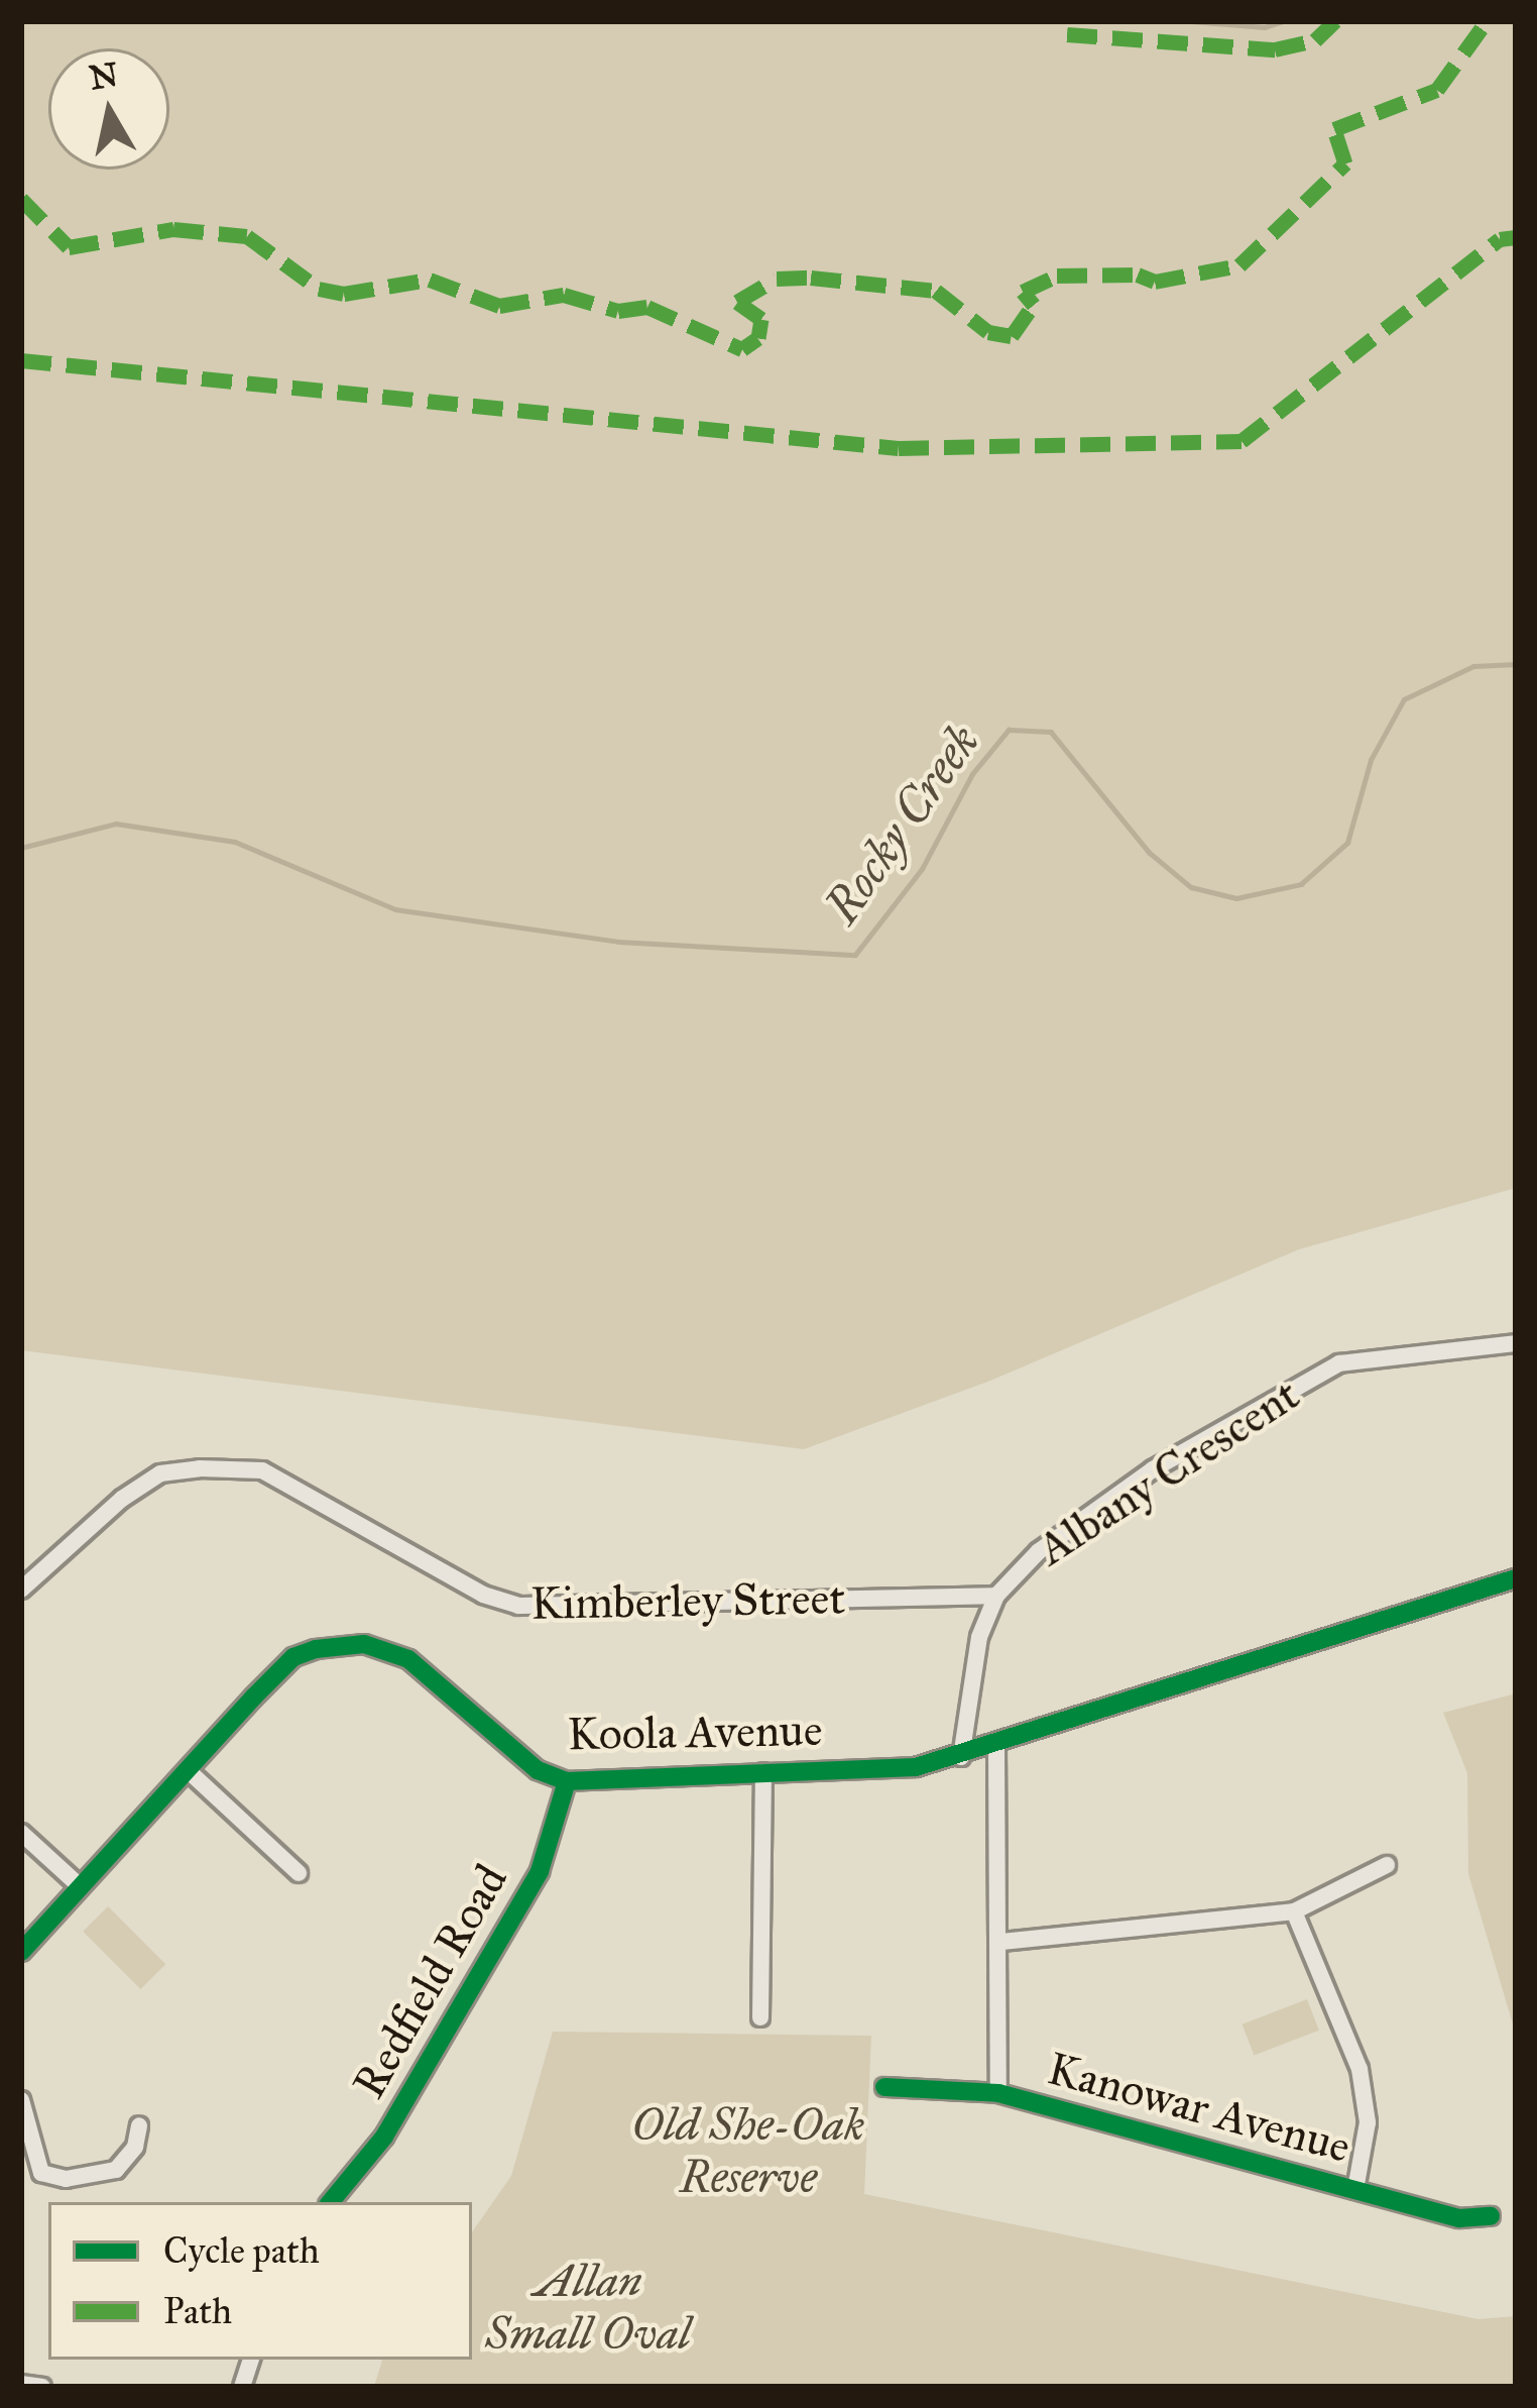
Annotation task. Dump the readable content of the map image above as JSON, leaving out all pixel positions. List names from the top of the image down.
{
  "streets": {
    "street": [
      "Albany Crescent",
      "Kimberley Street",
      "Koola Avenue",
      "Redfield Road",
      "Kanowar Avenue"
    ]
  },
  "crossings": [
    ["Albany Crescent", "Kimberley Street"],
    ["Albany Crescent", "Koola Avenue"],
    ["Koola Avenue", "Redfield Road"]
  ],
  "water": ["Rocky Creek"],
  "parks": ["Old She-Oak Reserve", "Allan Small Oval"],
  "legend": ["Cycle path", "Path"],
  "north": "top"
}
